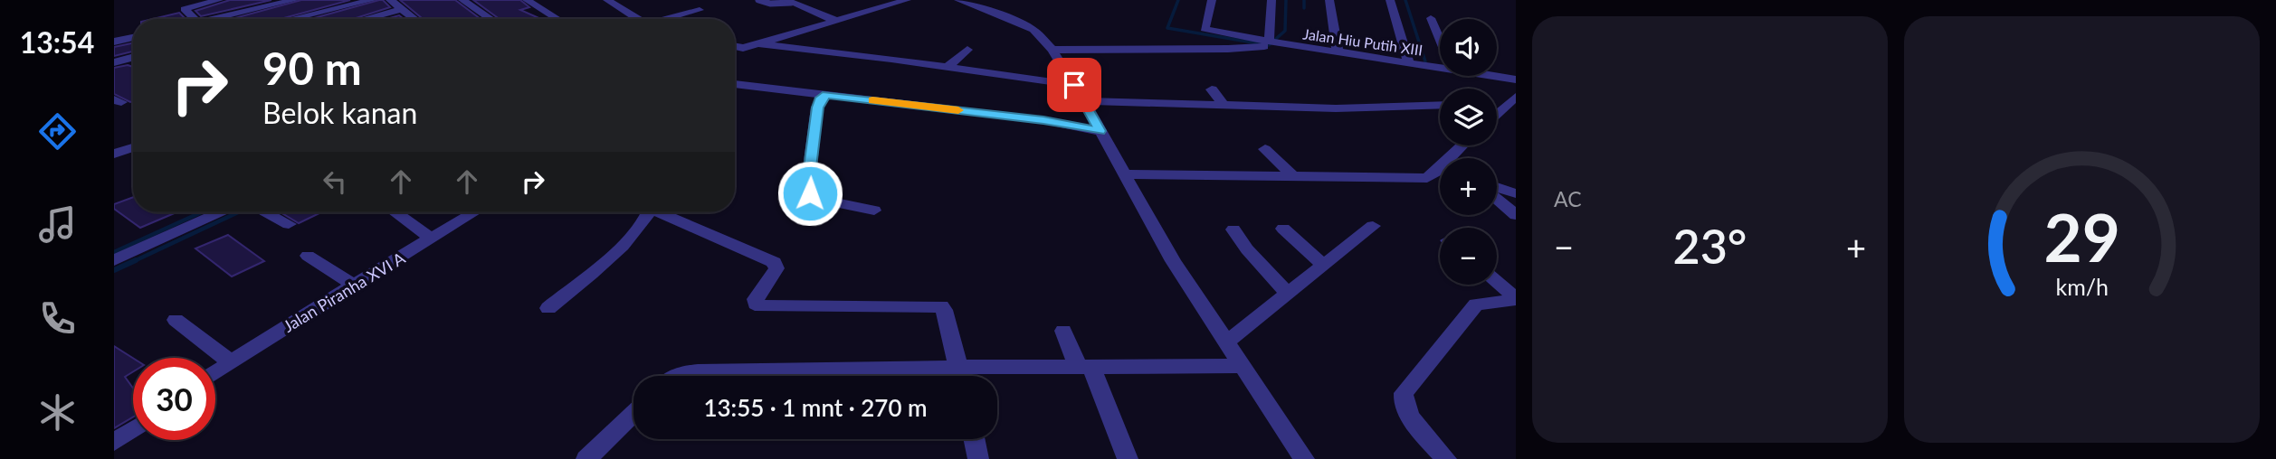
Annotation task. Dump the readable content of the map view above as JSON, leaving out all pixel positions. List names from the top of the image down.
{
  "streets": {
    "street": ["Jalan Hiu Putih XIII", "Jalan Piranha XVI A"]
  },
  "page": {
    "tabs": "13:54",
    "tile": "AC",
    "map_buttons": ["+", "−"],
    "turn": ["90 m", "Belok kanan"],
    "heat": ["−", "23°", "+"],
    "limit": "30",
    "trip": "13:55 · 1 mnt · 270 m",
    "gauge": ["29", "km/h"]
  }
}
